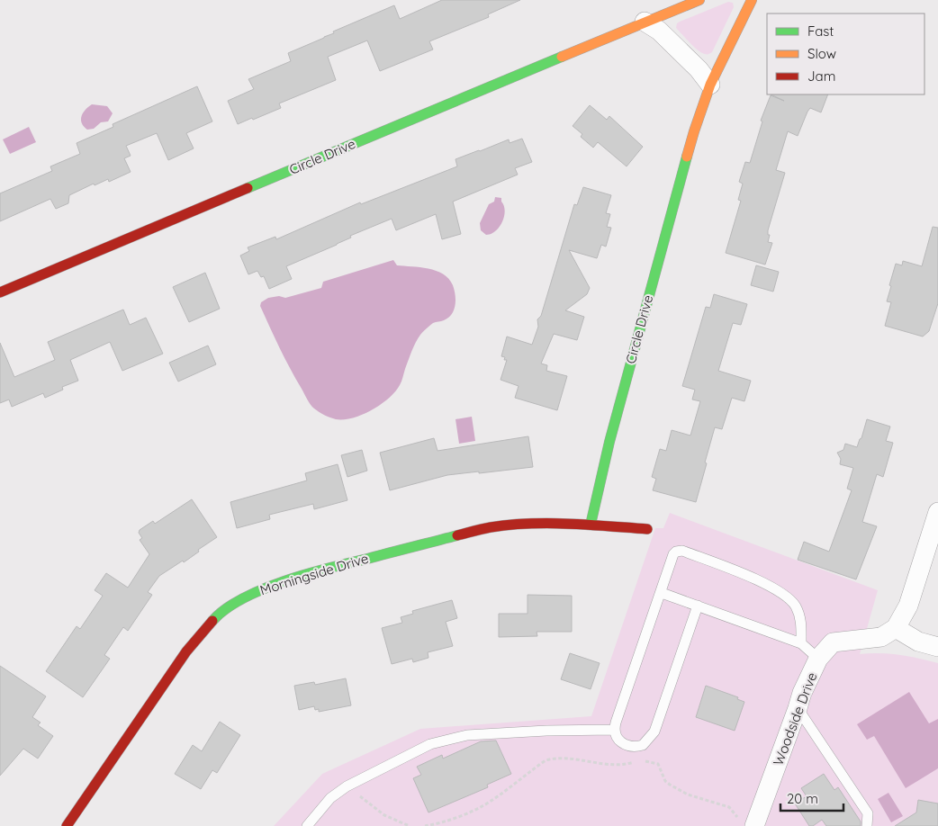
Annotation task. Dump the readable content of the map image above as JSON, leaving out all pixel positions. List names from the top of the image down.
{
  "streets": {
    "street": ["Circle Drive", "Morningside Drive", "Woodside Drive"]
  },
  "crossings": [
    ["Circle Drive", "Morningside Drive"]
  ],
  "legend": ["Fast", "Slow", "Jam"],
  "scale_bar": "20 m"
}
